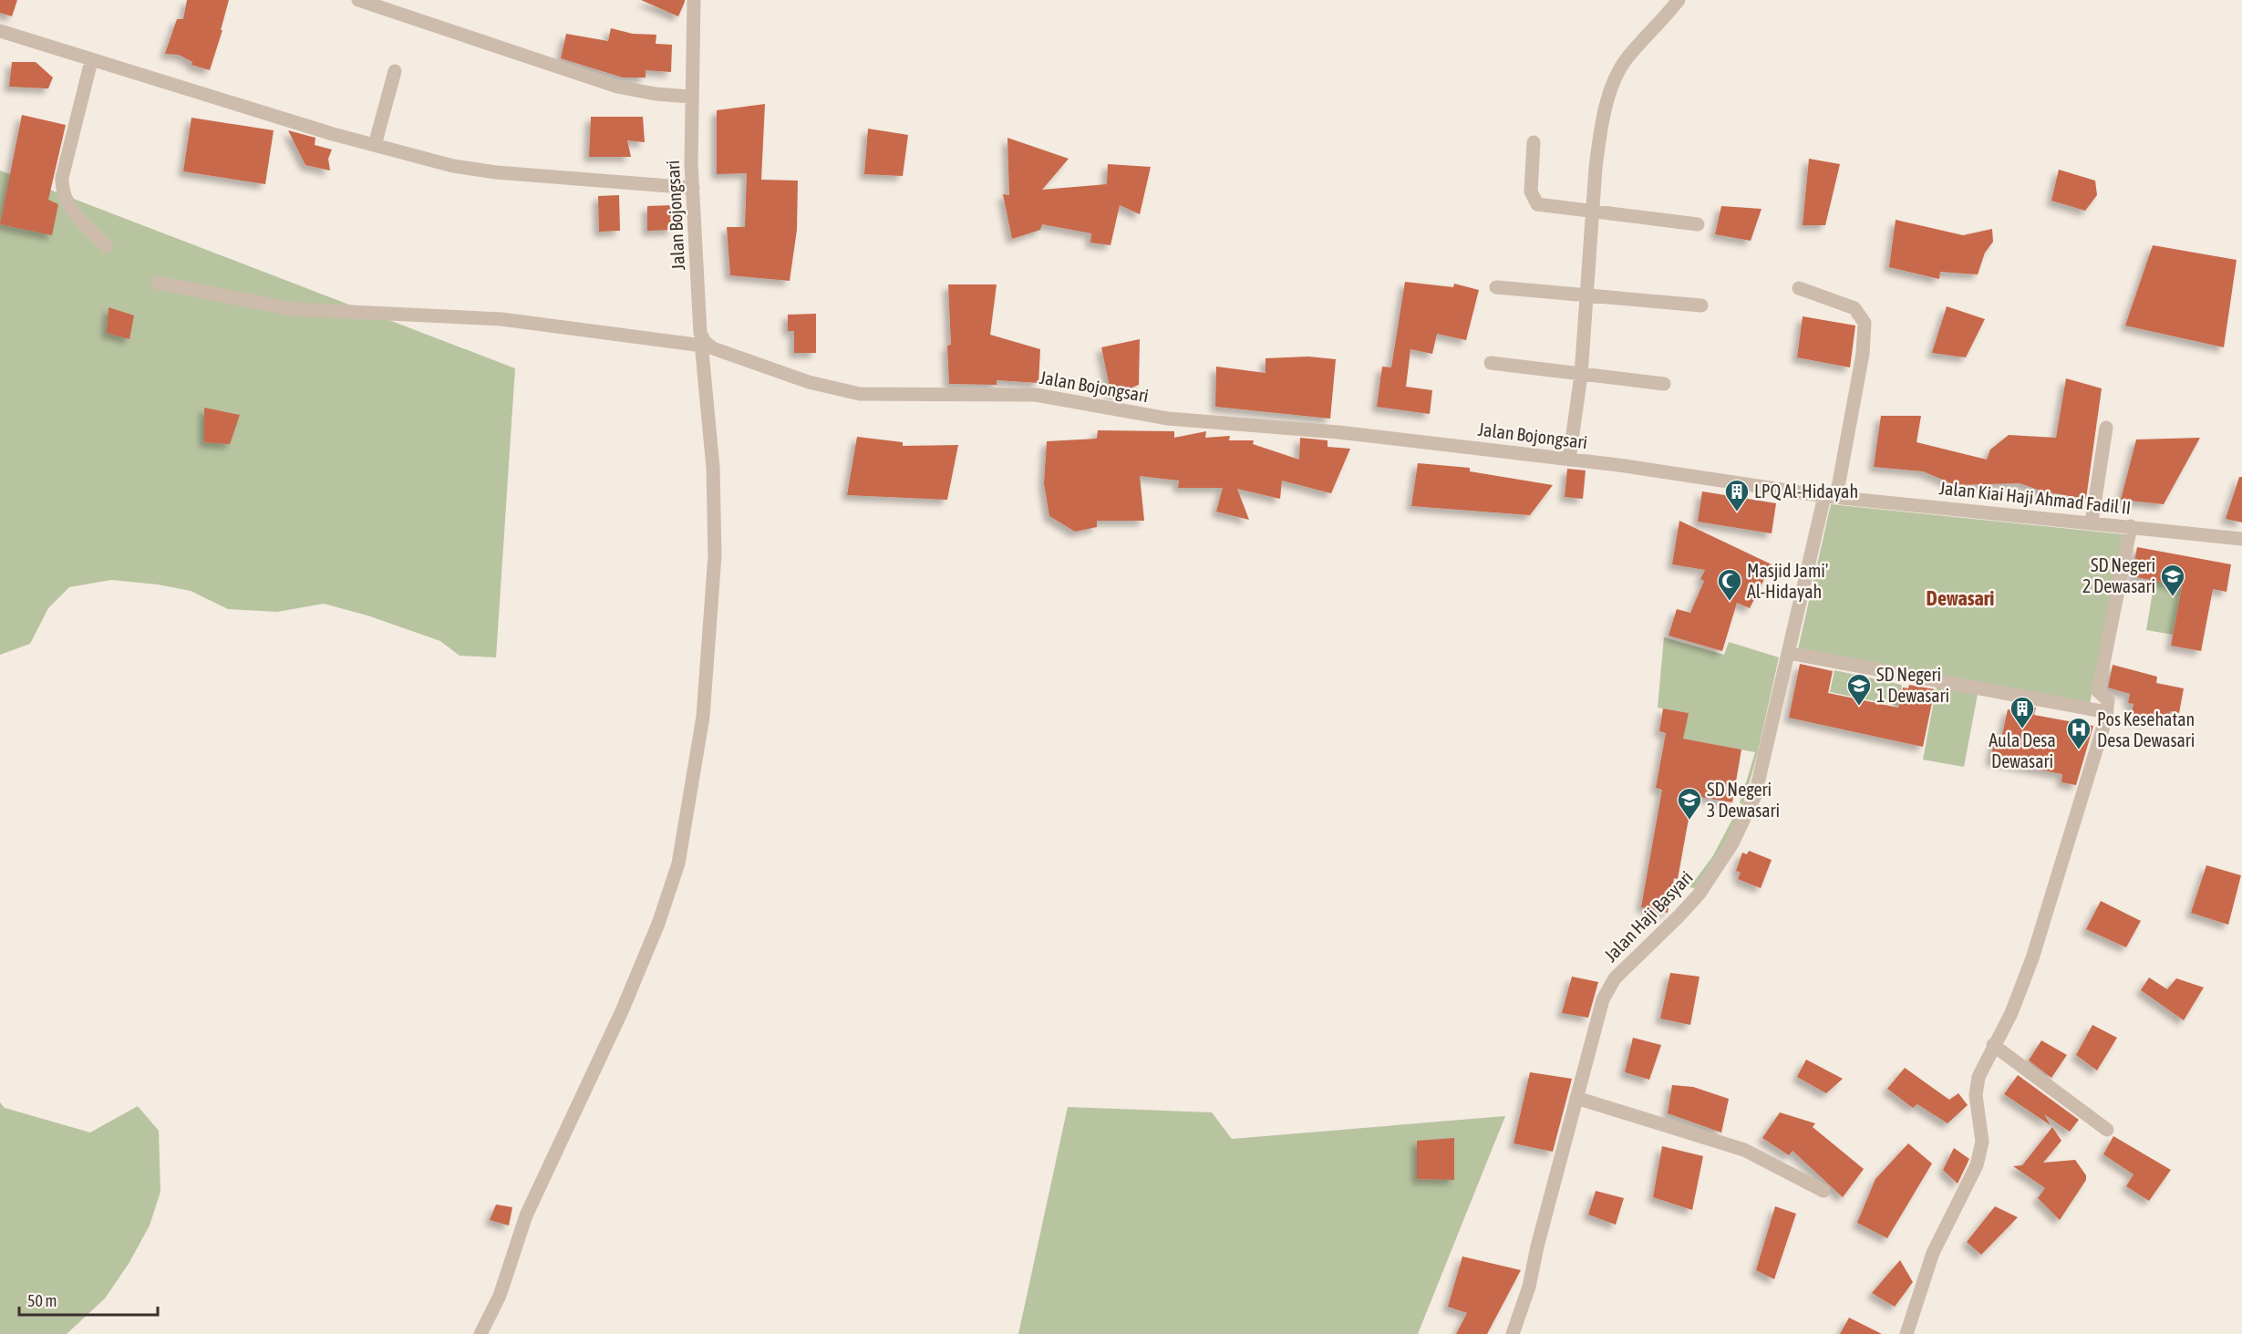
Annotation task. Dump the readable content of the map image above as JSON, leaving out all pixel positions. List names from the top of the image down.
{
  "streets": {
    "street": ["Jalan Bojongsari", "Jalan Kiai Haji Ahmad Fadil II", "Jalan Haji Basyari"]
  },
  "crossings": [
    ["Jalan Bojongsari", "Jalan Kiai Haji Ahmad Fadil II"],
    ["Jalan Bojongsari", "Jalan Haji Basyari"],
    ["Jalan Kiai Haji Ahmad Fadil II", "Jalan Haji Basyari"]
  ],
  "districts": ["Dewasari"],
  "places": {
    "building": ["LPQ Al-Hidayah", "Aula Desa Dewasari"],
    "school or university": ["SD Negeri 2 Dewasari", "SD Negeri 1 Dewasari", "SD Negeri 3 Dewasari"],
    "mosque": ["Masjid Jami' Al-Hidayah"],
    "hospital": ["Pos Kesehatan Desa Dewasari"]
  },
  "scale_bar": "50 m"
}
